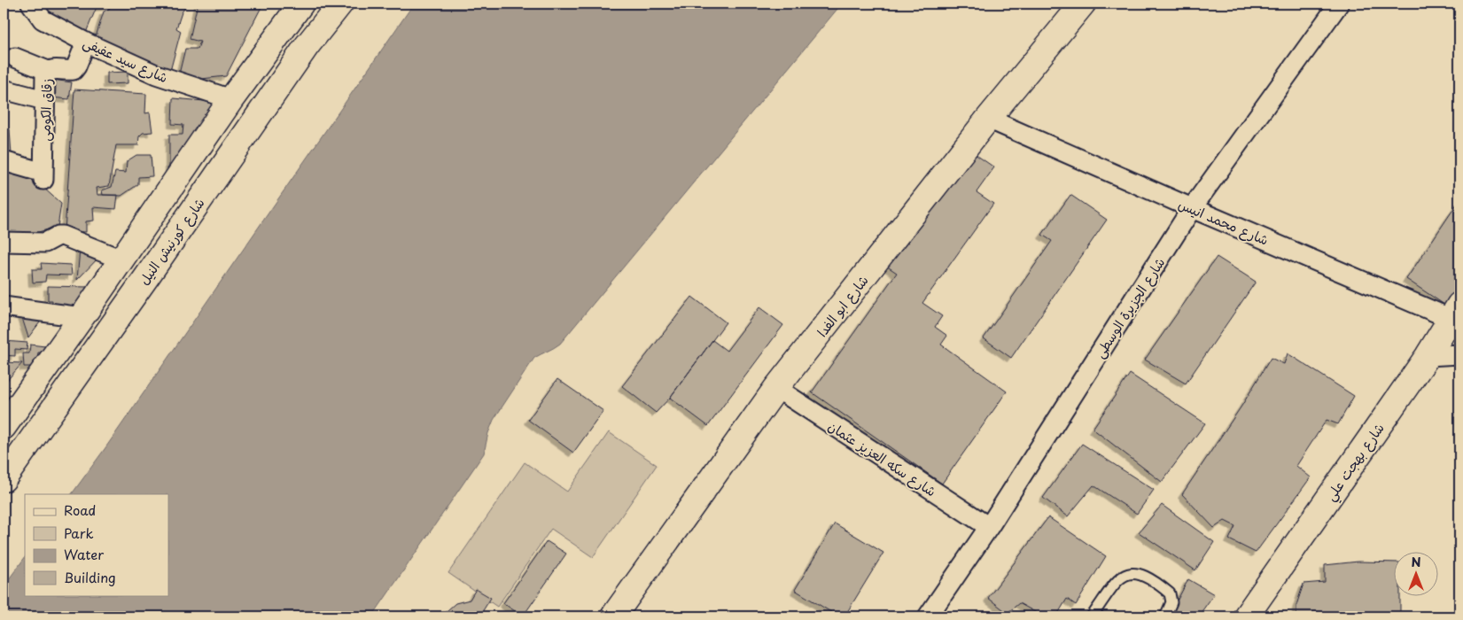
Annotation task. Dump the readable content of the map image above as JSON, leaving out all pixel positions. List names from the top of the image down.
{
  "streets": {
    "street": [
      "شارع سيد عفيفى",
      "زقاق الكومى",
      "شارع محمد انيس",
      "شارع كورنيش النيل",
      "شارع ابو الفدا",
      "شارع الجزيرة الوسطى",
      "شارع سكه العزيز عثمان",
      "شارع بهجت علي"
    ]
  },
  "crossings": [
    ["شارع سيد عفيفى", "زقاق الكومى"],
    ["شارع محمد انيس", "شارع ابو الفدا"],
    ["شارع محمد انيس", "شارع الجزيرة الوسطى"],
    ["شارع محمد انيس", "شارع بهجت علي"],
    ["شارع ابو الفدا", "شارع سكه العزيز عثمان"],
    ["شارع الجزيرة الوسطى", "شارع سكه العزيز عثمان"]
  ],
  "legend": [
    "Road",
    "Park",
    "Water",
    "Building"
  ],
  "north": "top"
}
